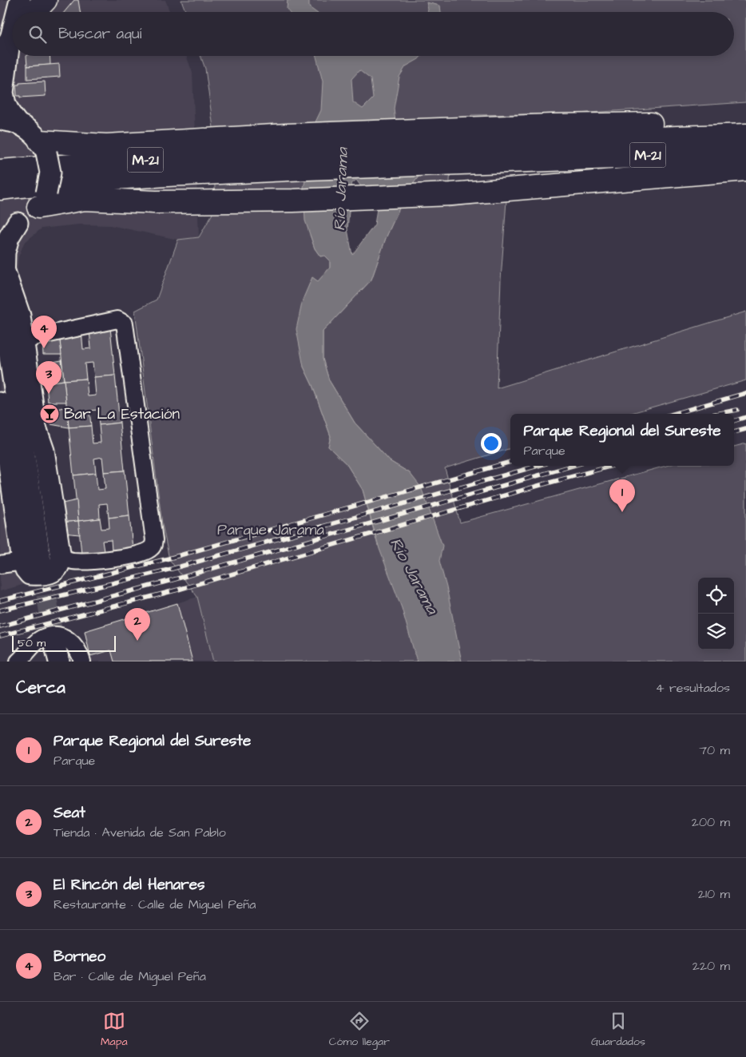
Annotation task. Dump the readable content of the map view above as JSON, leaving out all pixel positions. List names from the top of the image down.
{
  "streets": {
    "highway": ["M-21"]
  },
  "water": ["Río Jarama"],
  "parks": ["Parque Jarama"],
  "places": {
    "bar": ["Bar La Estación"]
  },
  "scale_bar": "50 m",
  "page": {
    "search": "Buscar aquí",
    "pins": [
      "4",
      "3",
      "1",
      "2"
    ],
    "popup": ["Parque Regional del Sureste", "Parque"],
    "scale": "50 m",
    "heading": ["Cerca", "4 resultados"],
    "list": [
      {
        "mark": "1",
        "name": "Parque Regional del Sureste",
        "note": "Parque",
        "value": "70 m"
      },
      {
        "mark": "2",
        "name": "Seat",
        "note": "Tienda · Avenida de San Pablo",
        "value": "200 m"
      },
      {
        "mark": "3",
        "name": "El Rincón del Henares",
        "note": "Restaurante · Calle de Miguel Peña",
        "value": "210 m"
      },
      {
        "mark": "4",
        "name": "Borneo",
        "note": "Bar · Calle de Miguel Peña",
        "value": "220 m"
      }
    ],
    "nav": ["Mapa", "Cómo llegar", "Guardados"]
  }
}
